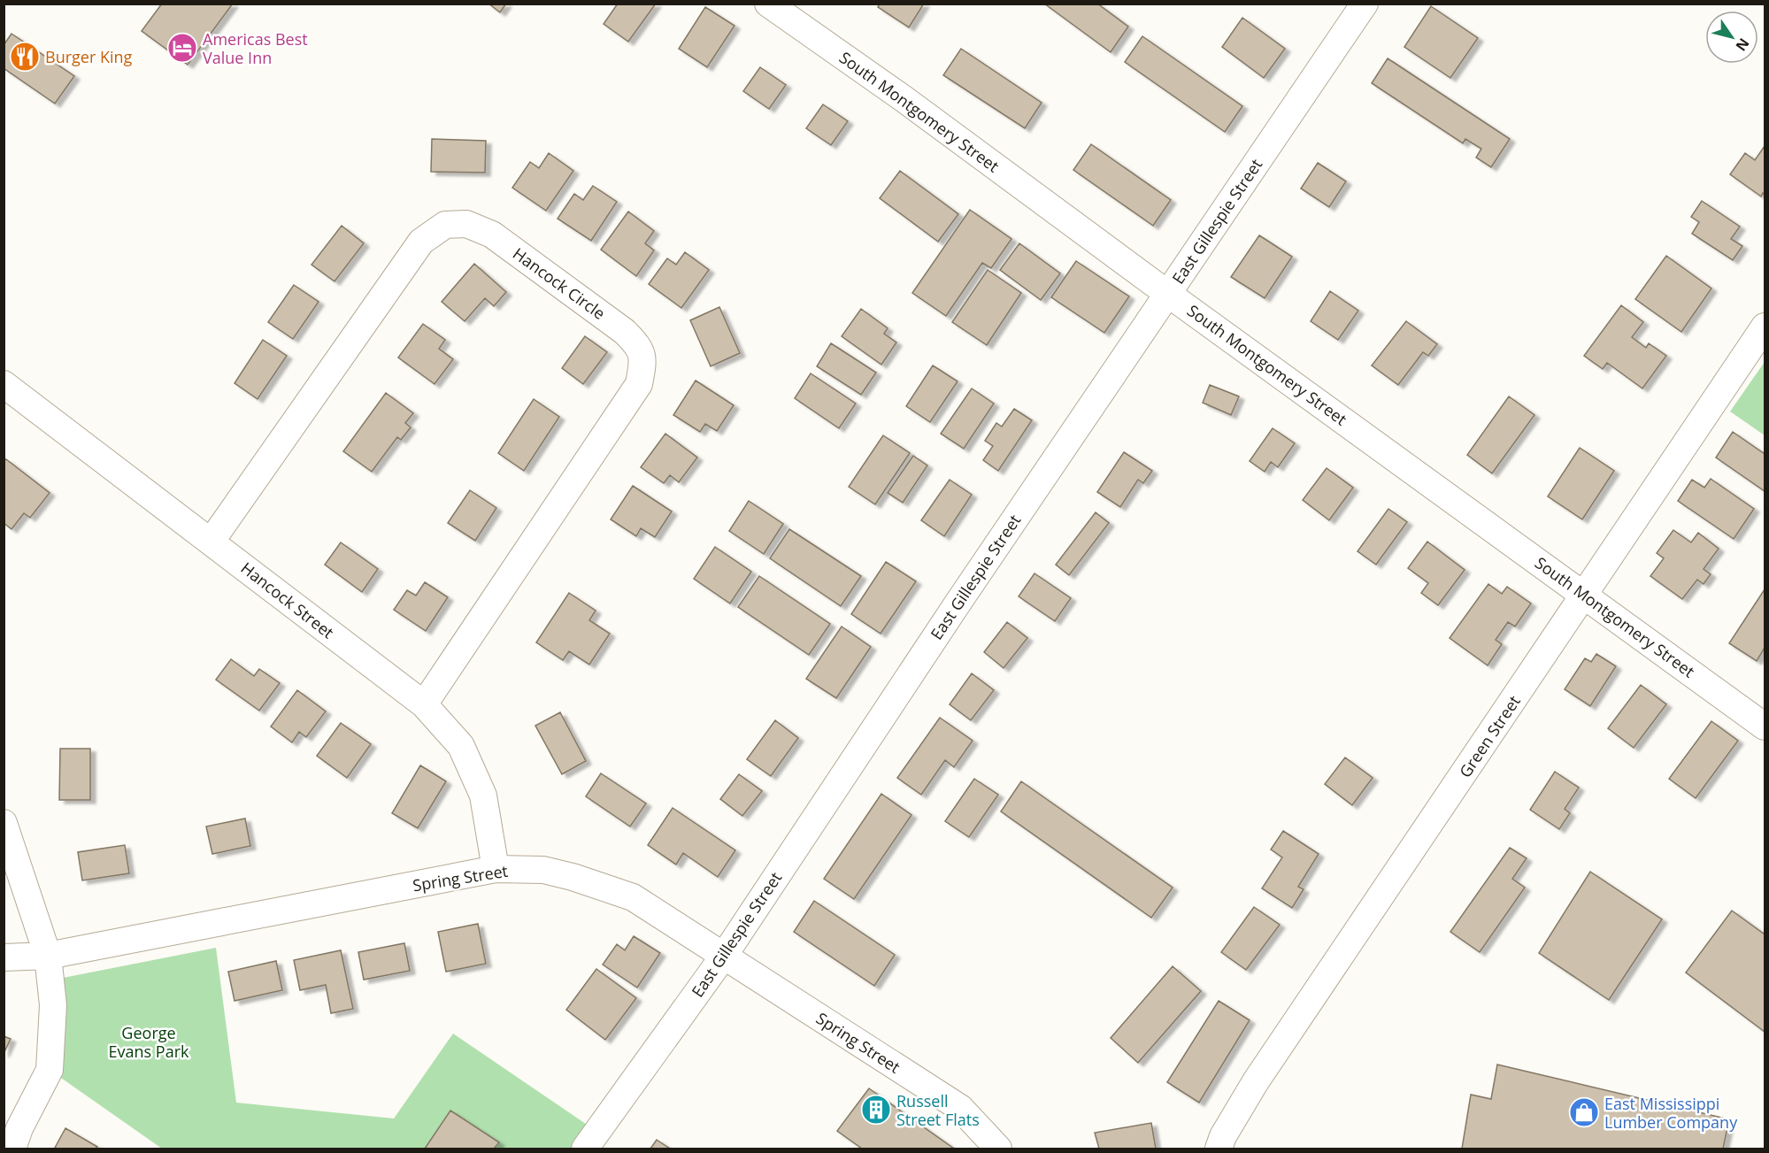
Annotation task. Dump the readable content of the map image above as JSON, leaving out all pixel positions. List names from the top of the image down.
{
  "streets": {
    "street": [
      "South Montgomery Street",
      "East Gillespie Street",
      "Hancock Circle",
      "Hancock Street",
      "Green Street",
      "Spring Street"
    ]
  },
  "crossings": [
    ["South Montgomery Street", "East Gillespie Street"],
    ["South Montgomery Street", "Green Street"],
    ["East Gillespie Street", "Spring Street"],
    ["Hancock Circle", "Hancock Street"],
    ["Hancock Street", "Spring Street"]
  ],
  "parks": ["George Evans Park"],
  "places": {
    "hotel": ["Americas Best Value Inn"],
    "restaurant": ["Burger King"],
    "building": ["Russell Street Flats"],
    "shop": ["East Mississippi Lumber Company"]
  },
  "north": "bottom right"
}
